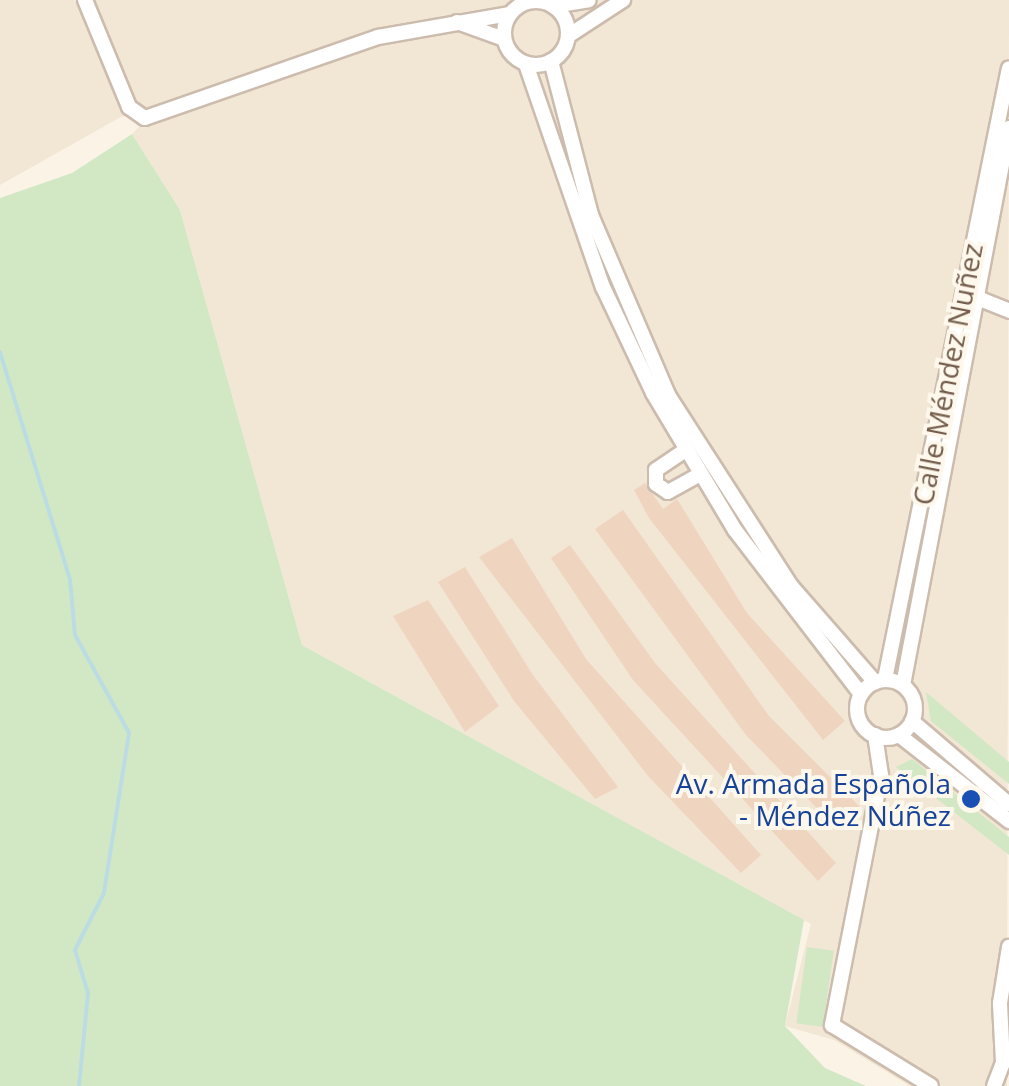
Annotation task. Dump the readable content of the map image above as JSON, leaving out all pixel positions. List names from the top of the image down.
{
  "streets": {
    "street": ["Calle Méndez Nuñez"]
  },
  "places": ["Av. Armada Española - Méndez Núñez"]
}
